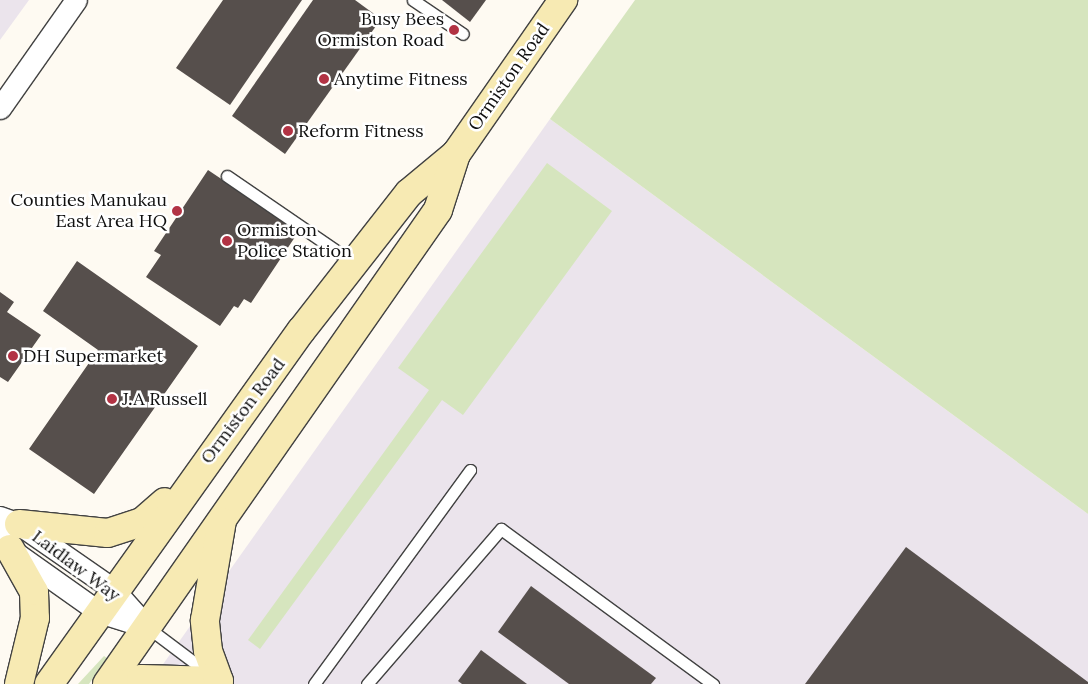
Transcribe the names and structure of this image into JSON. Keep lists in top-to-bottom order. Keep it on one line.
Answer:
{"streets":{"main road":["Ormiston Road"],"street":["Laidlaw Way"]},"crossings":[["Ormiston Road","Laidlaw Way"]],"places":["Busy Bees Ormiston Road","Anytime Fitness","Reform Fitness","Counties Manukau East Area HQ","Ormiston Police Station","DH Supermarket","J.A Russell"]}
